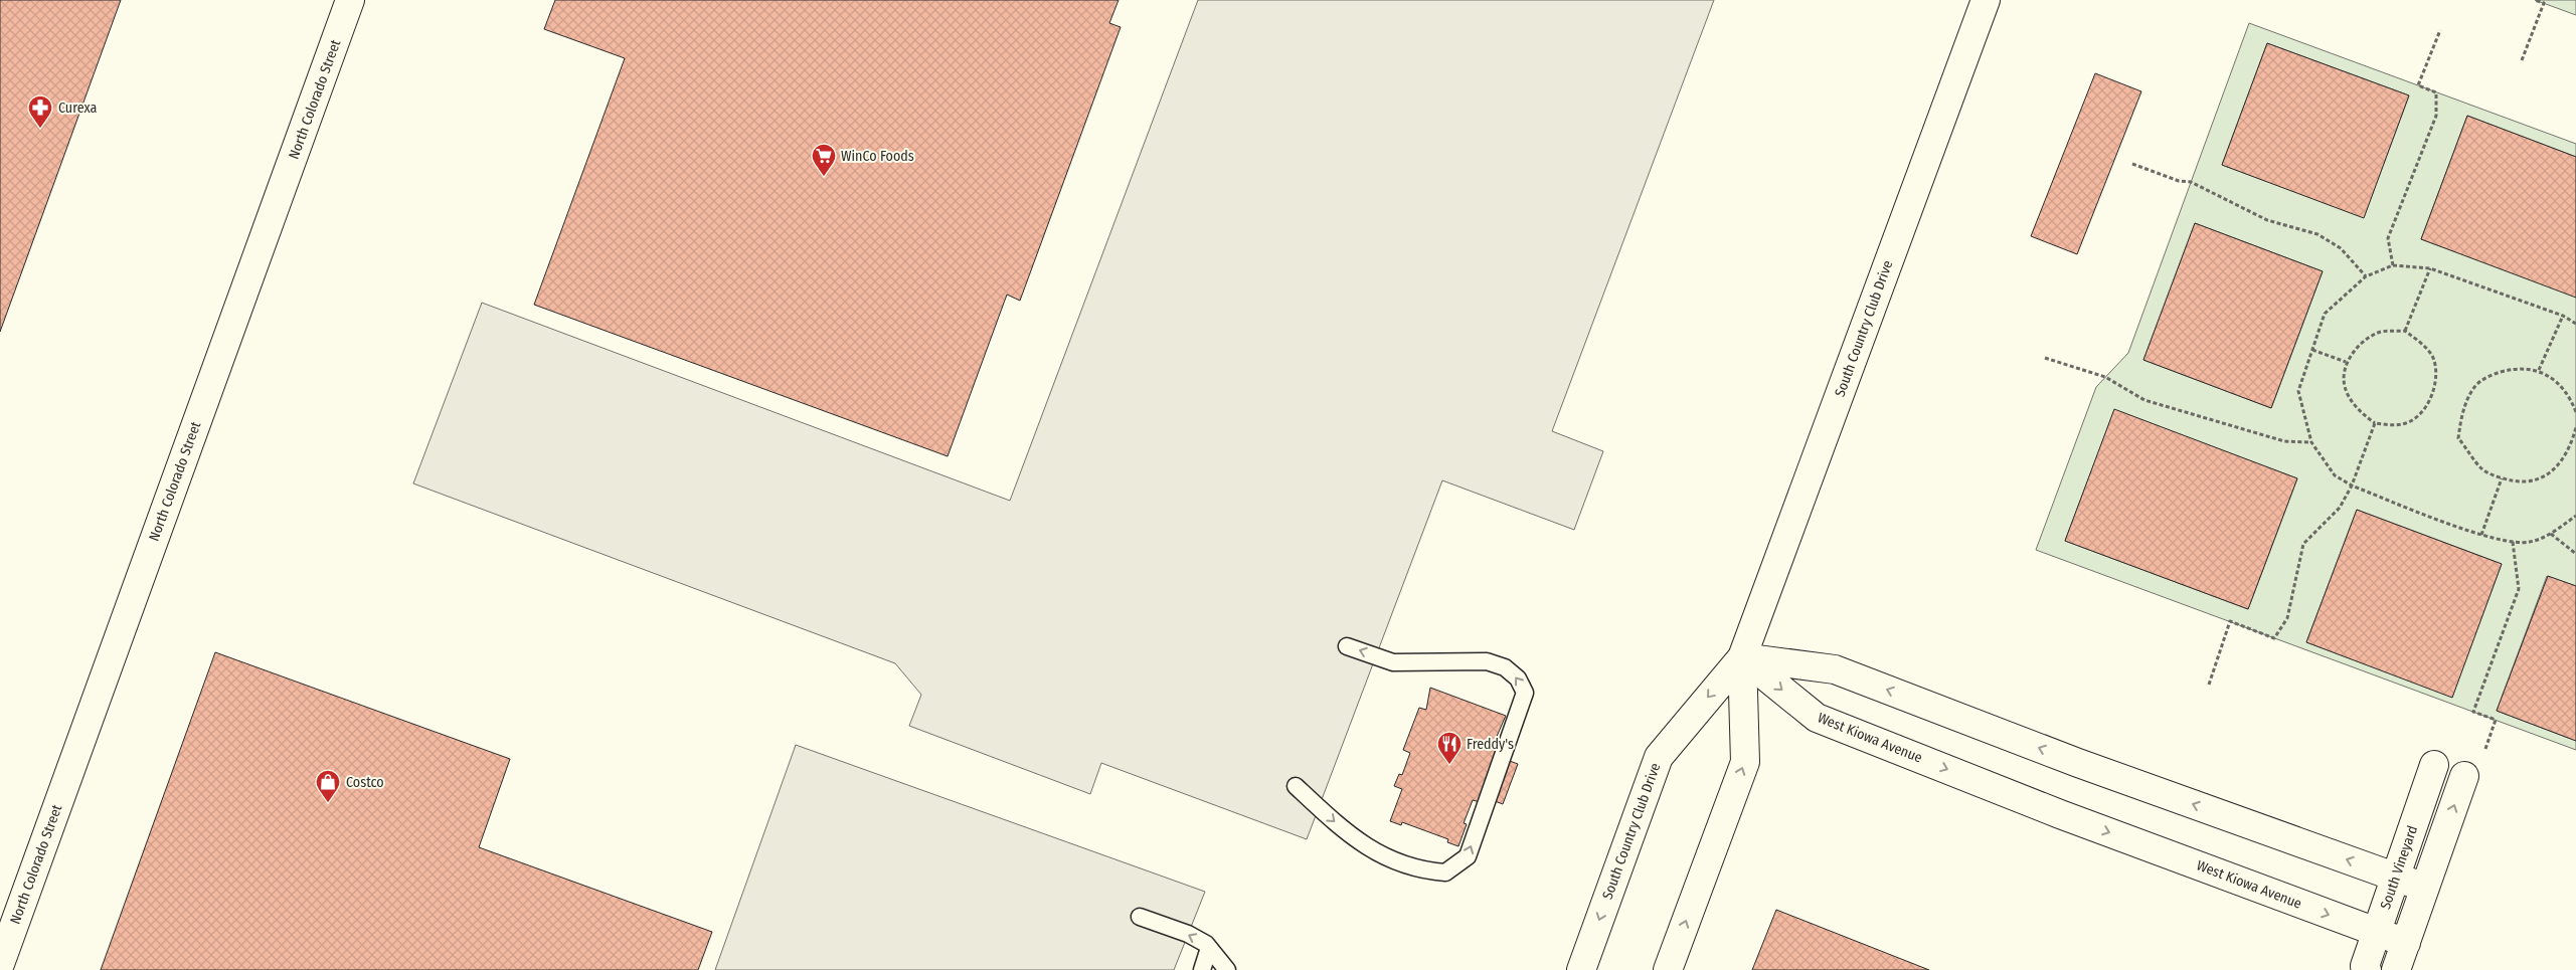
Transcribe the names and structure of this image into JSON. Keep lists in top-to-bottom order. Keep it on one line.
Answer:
{"streets":{"street":["North Colorado Street","South Country Club Drive","West Kiowa Avenue","South Vineyard"]},"crossings":[["South Country Club Drive","West Kiowa Avenue"],["West Kiowa Avenue","South Vineyard"]],"places":{"pharmacy":["Curexa"],"supermarket":["WinCo Foods"],"restaurant":["Freddy's"],"shop":["Costco"]}}
